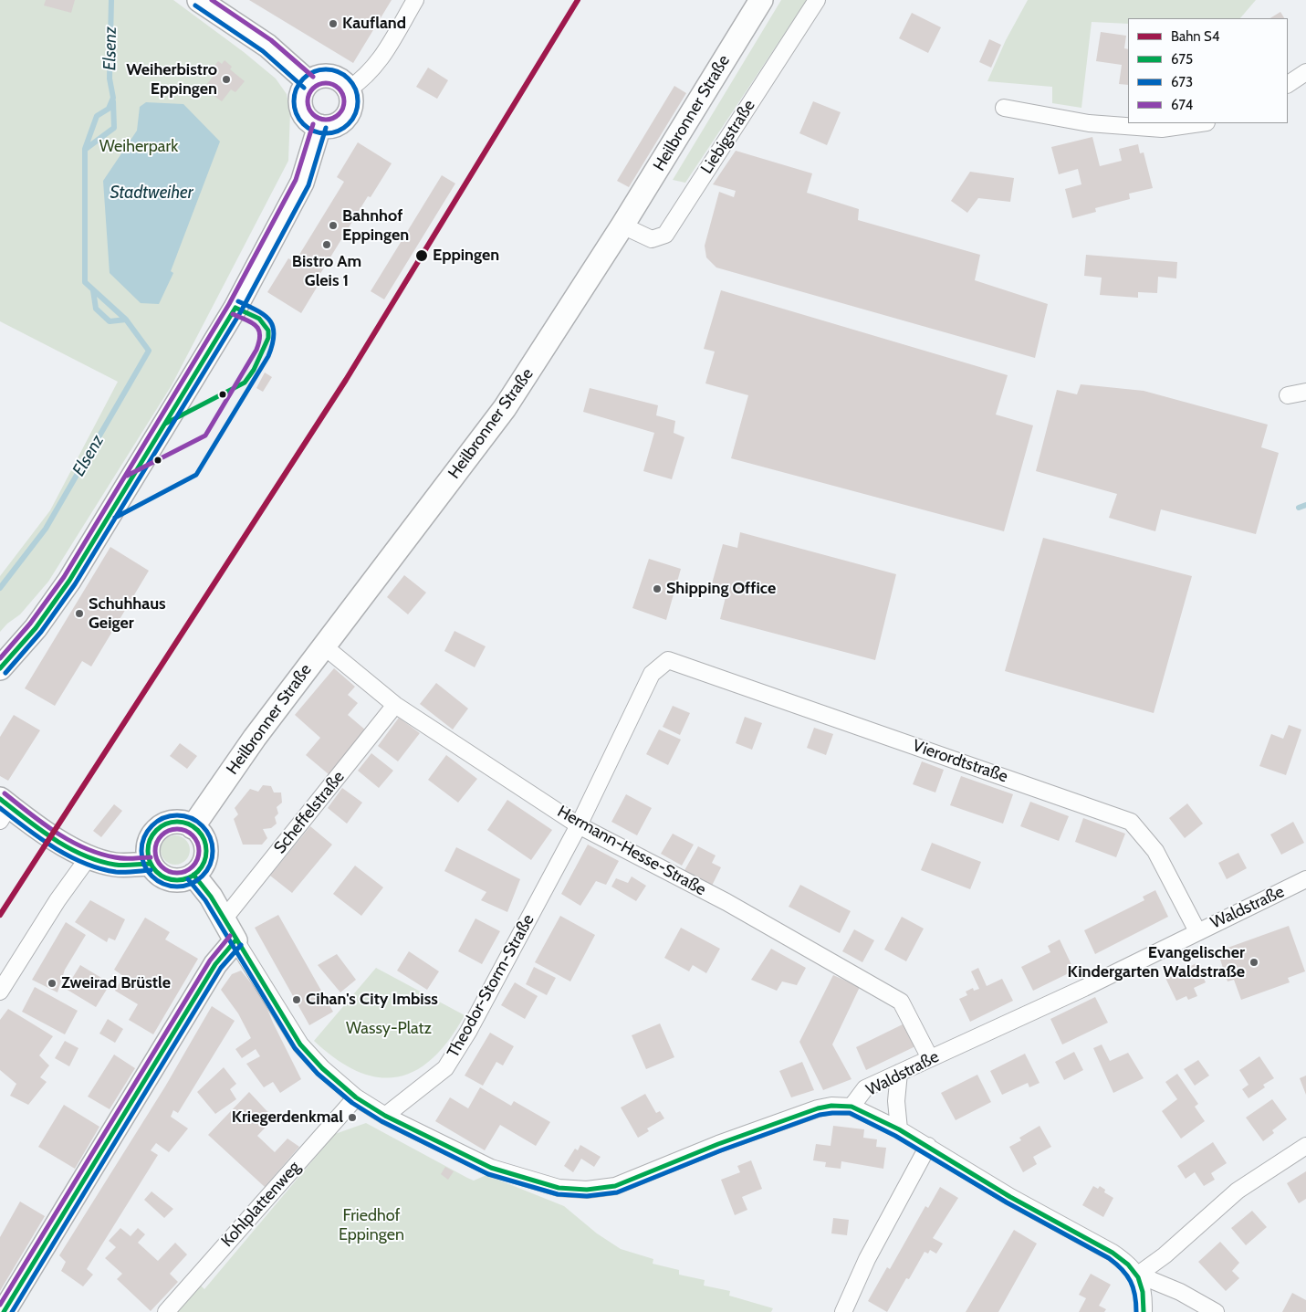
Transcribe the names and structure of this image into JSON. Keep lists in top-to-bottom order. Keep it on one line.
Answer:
{"streets":{"street":["Heilbronner Straße","Liebigstraße","Vierordtstraße","Scheffelstraße","Hermann-Hesse-Straße","Waldstraße","Theodor-Storm-Straße","Kohlplattenweg"]},"crossings":[["Heilbronner Straße","Liebigstraße"],["Heilbronner Straße","Hermann-Hesse-Straße"],["Vierordtstraße","Waldstraße"],["Vierordtstraße","Theodor-Storm-Straße"],["Scheffelstraße","Hermann-Hesse-Straße"],["Hermann-Hesse-Straße","Waldstraße"],["Hermann-Hesse-Straße","Theodor-Storm-Straße"],["Waldstraße","Theodor-Storm-Straße"]],"water":["Elsenz","Stadtweiher"],"parks":["Weiherpark","Wassy-Platz","Friedhof Eppingen"],"places":["Kaufland","Weiherbistro Eppingen","Bahnhof Eppingen","Bistro Am Gleis 1","Eppingen","Shipping Office","Schuhhaus Geiger","Evangelischer Kindergarten Waldstraße","Zweirad Brüstle","Cihan's City Imbiss","Kriegerdenkmal"],"lines":["rail line S4","transit line 674","transit line 673","transit line 675"],"legend":["Bahn S4","675","673","674"]}
